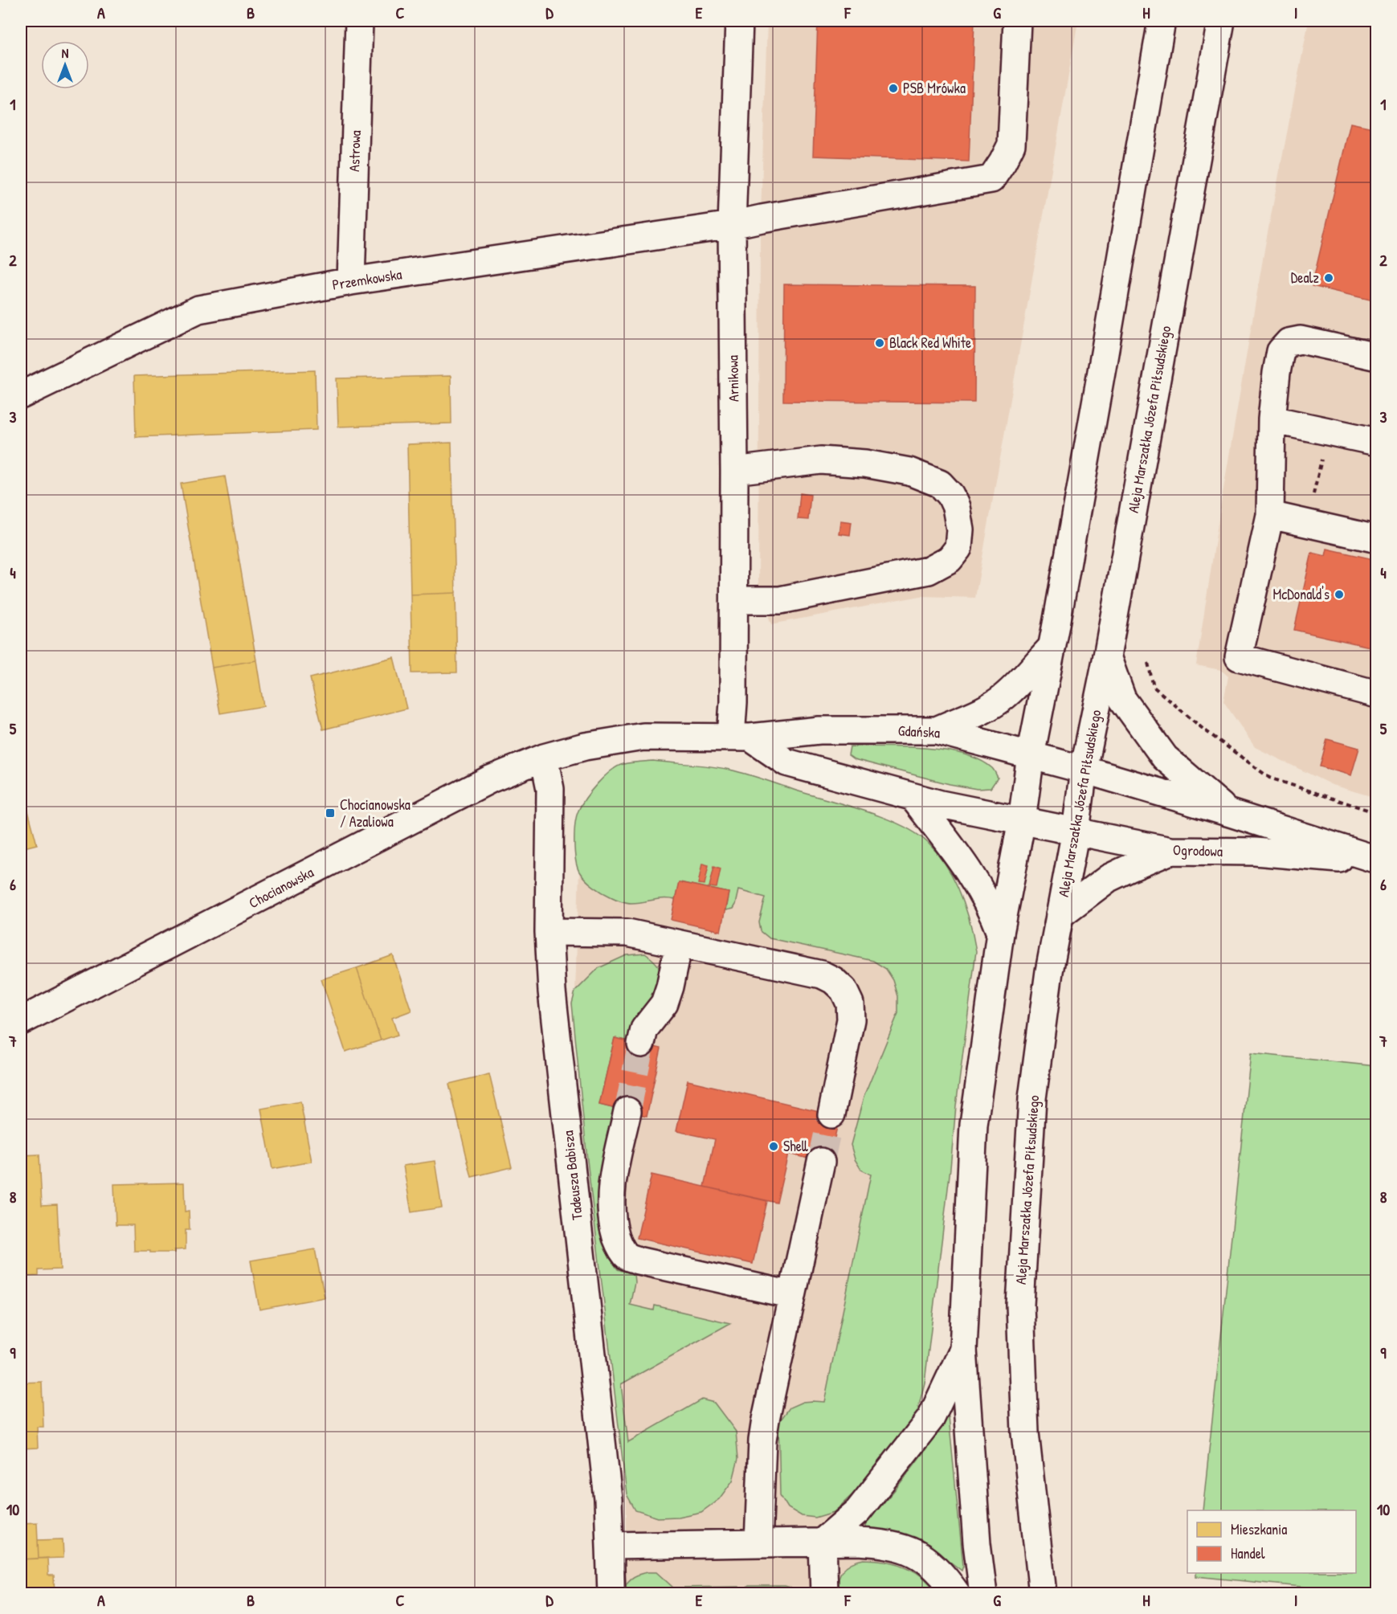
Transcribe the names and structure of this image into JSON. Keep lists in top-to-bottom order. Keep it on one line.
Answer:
{"streets":{"street":["Astrowa","Przemkowska","Arnikowa","Aleja Marszałka Józefa Piłsudskiego","Gdańska","Ogrodowa","Chocianowska","Tadeusza Babisza"]},"crossings":[["Astrowa","Przemkowska"],["Przemkowska","Arnikowa"],["Arnikowa","Gdańska"],["Aleja Marszałka Józefa Piłsudskiego","Gdańska"],["Aleja Marszałka Józefa Piłsudskiego","Ogrodowa"],["Gdańska","Ogrodowa"],["Gdańska","Chocianowska"],["Gdańska","Tadeusza Babisza"],["Chocianowska","Tadeusza Babisza"]],"places":{"other":["PSB Mrówka","Dealz","Black Red White","McDonald's","Shell"],"transit":["Chocianowska / Azaliowa"]},"legend":["Mieszkania","Handel"],"north":"top","grid":{"columns":["A","B","C","D","E","F","G","H","I"],"rows":["1","2","3","4","5","6","7","8","9","10"]}}
